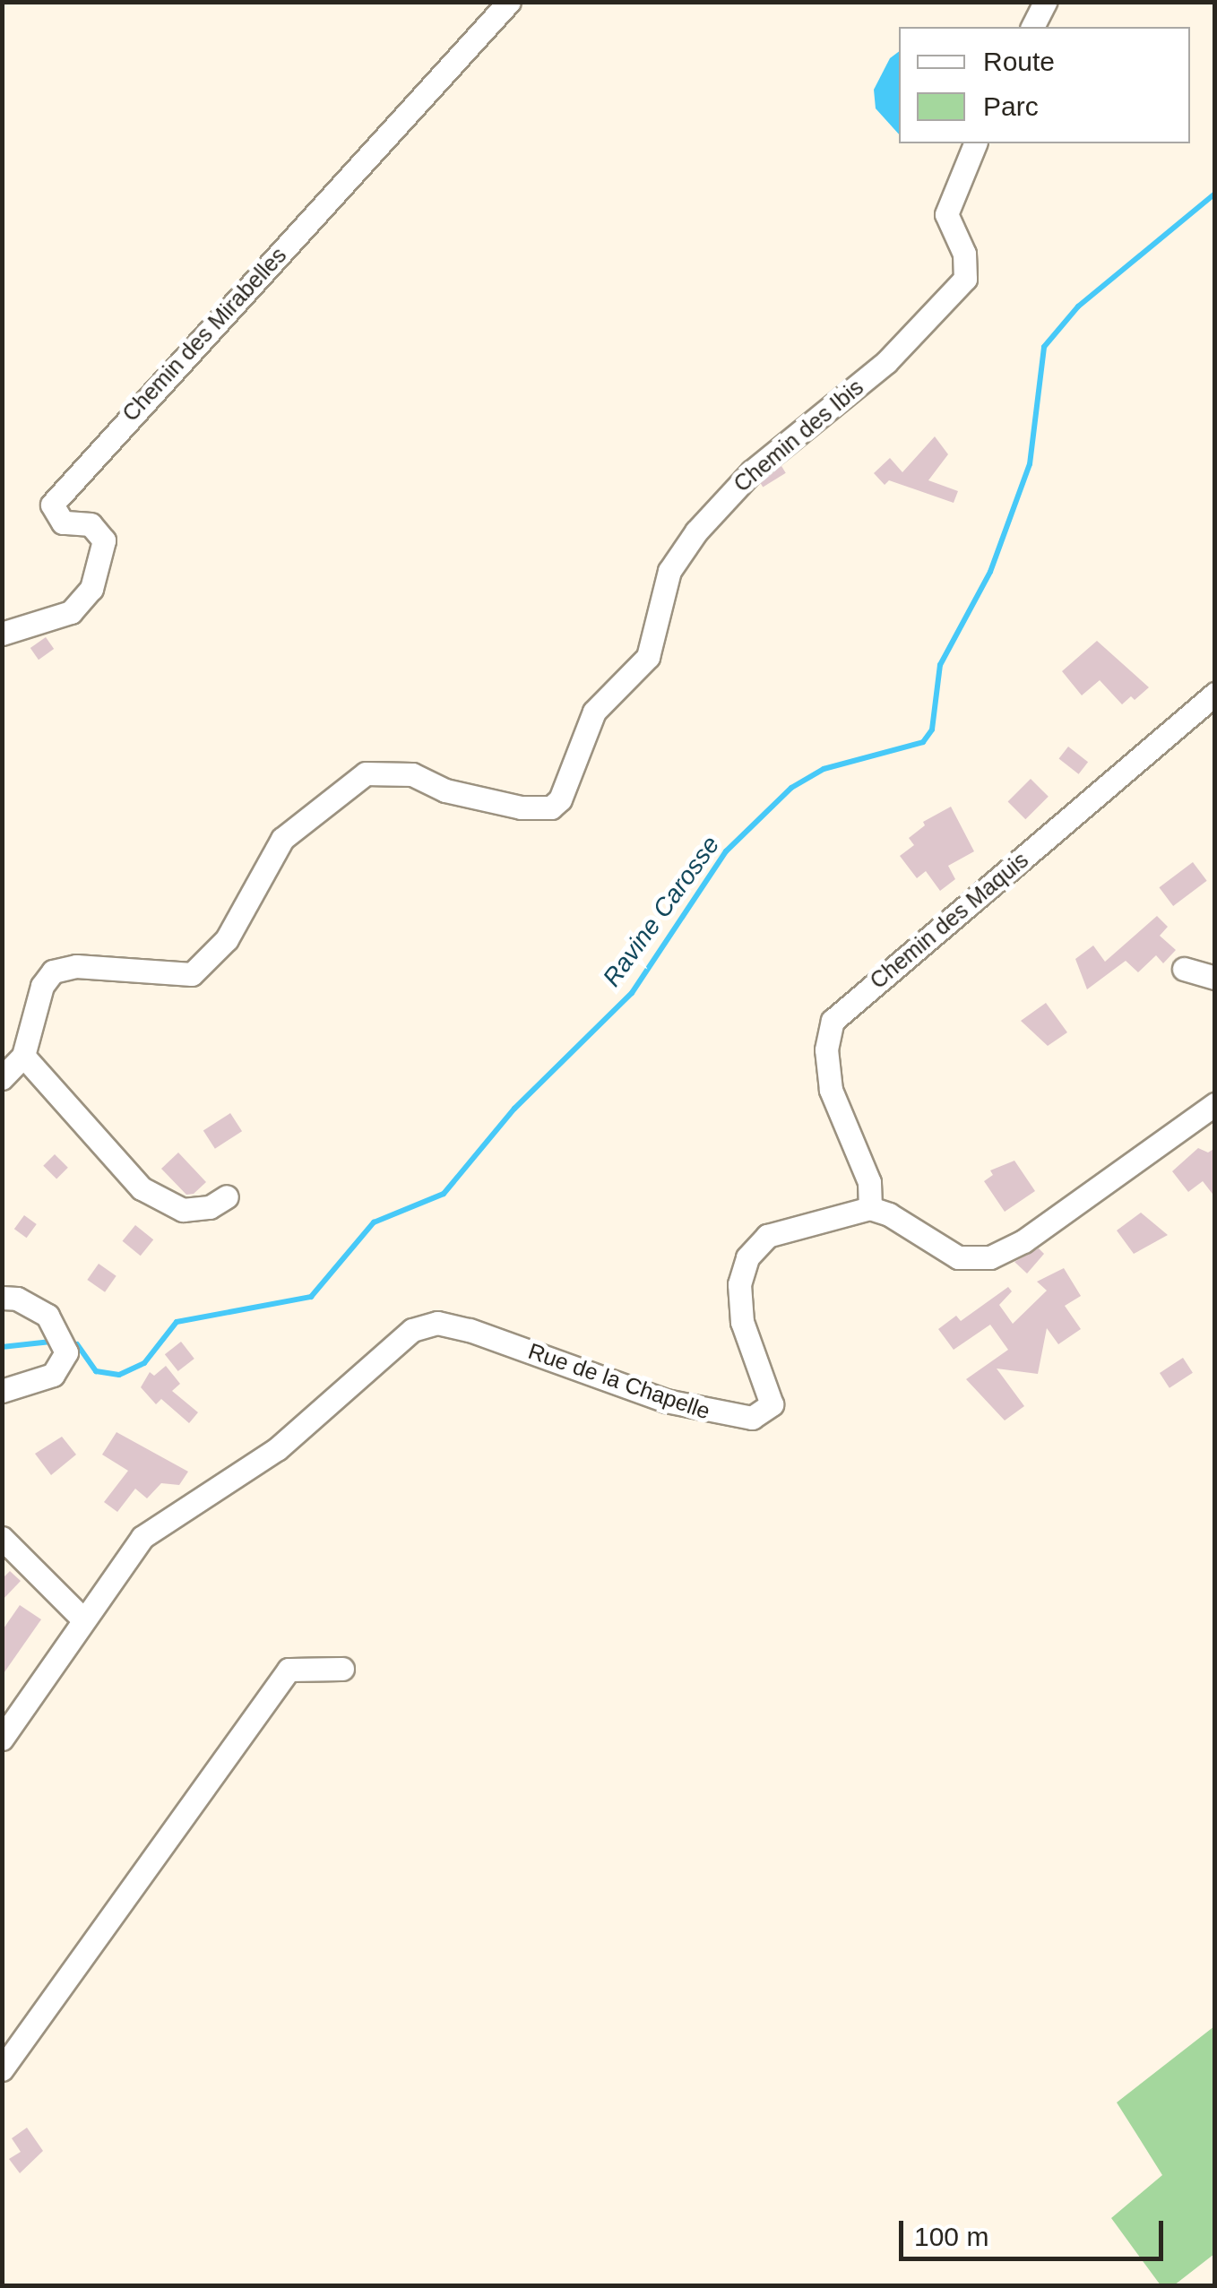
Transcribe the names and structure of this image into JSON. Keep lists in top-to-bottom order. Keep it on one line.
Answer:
{"streets":{"street":["Chemin des Mirabelles","Chemin des Ibis","Chemin des Maquis","Rue de la Chapelle"]},"crossings":[["Chemin des Maquis","Rue de la Chapelle"]],"water":["Ravine Carosse"],"legend":["Route","Parc"],"scale_bar":"100 m"}
